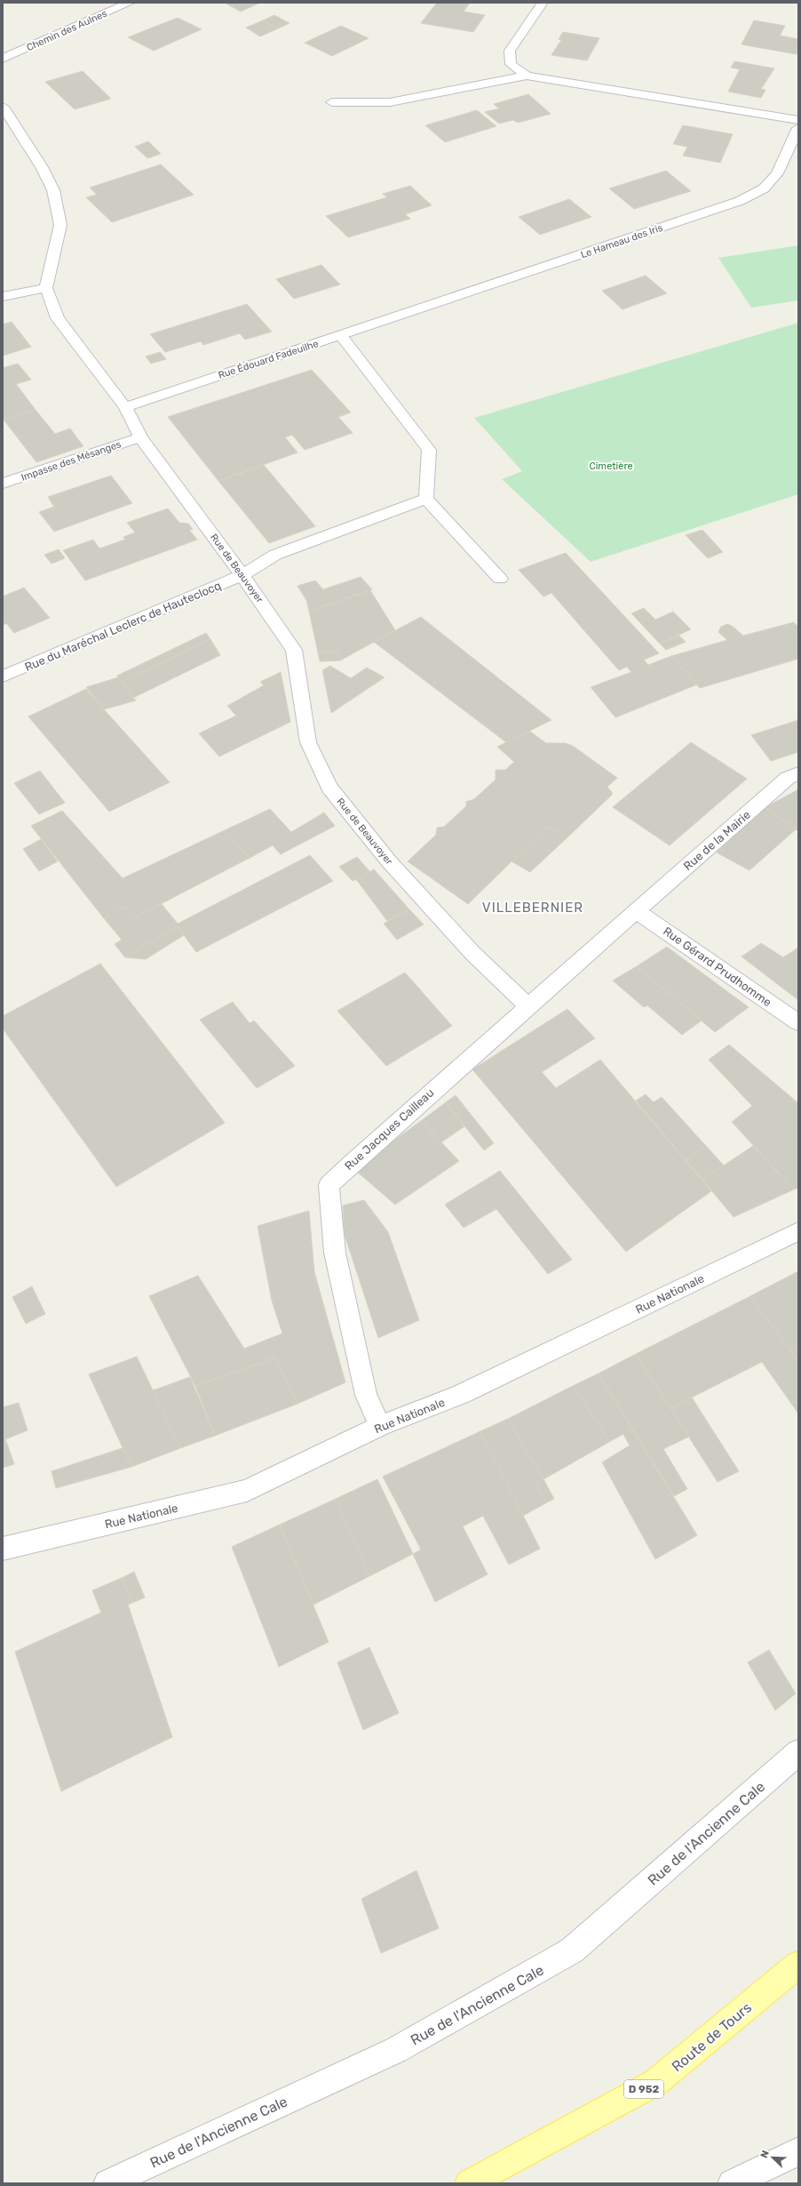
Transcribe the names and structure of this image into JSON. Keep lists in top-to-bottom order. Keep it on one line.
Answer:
{"streets":{"main road":["Route de Tours","D 952"],"street":["Chemin des Aulnes","Le Hameau des Iris","Rue Édouard Fadeuilhe","Impasse des Mésanges","Rue de Beauvoyer","Rue du Maréchal Leclerc de Hauteclocq","Rue de la Mairie","Rue Gérard Prudhomme","Rue Jacques Cailleau","Rue Nationale","Rue de l'Ancienne Cale"]},"crossings":[["Le Hameau des Iris","Rue Édouard Fadeuilhe"],["Rue Édouard Fadeuilhe","Rue de Beauvoyer"],["Impasse des Mésanges","Rue de Beauvoyer"],["Rue de Beauvoyer","Rue du Maréchal Leclerc de Hauteclocq"],["Rue de Beauvoyer","Rue Jacques Cailleau"],["Rue de la Mairie","Rue Gérard Prudhomme"],["Rue de la Mairie","Rue Jacques Cailleau"],["Rue Gérard Prudhomme","Rue Jacques Cailleau"],["Rue Jacques Cailleau","Rue Nationale"]],"districts":["VILLEBERNIER"],"parks":["Cimetière"],"north":"top left"}
